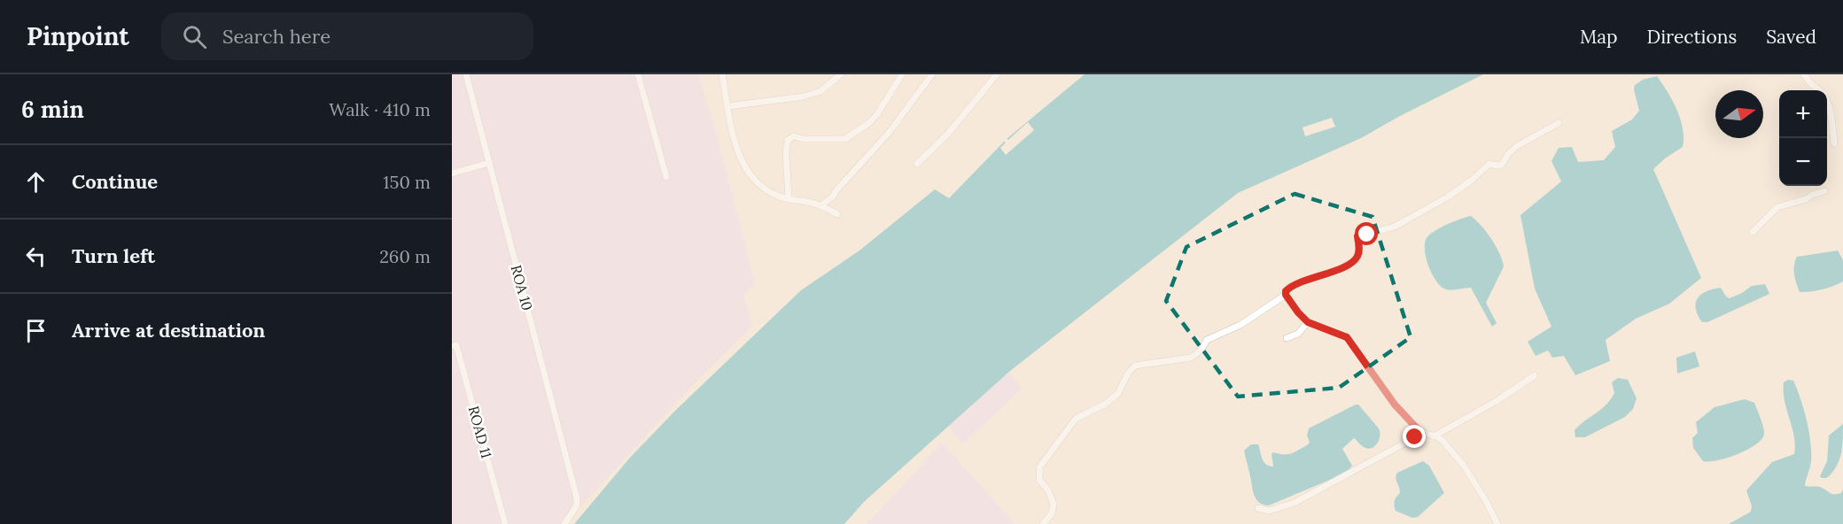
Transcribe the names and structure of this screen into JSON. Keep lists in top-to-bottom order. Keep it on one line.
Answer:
{"streets":{"street":["ROA 10","ROAD 11"]},"north":"right","page":{"header":"Pinpoint","search":"Search here","nav":["Map","Directions","Saved"],"heading":["6 min","Walk · 410 m"],"map_buttons":["+","−"],"list":[["Continue","150 m"],["Turn left","260 m"],"Arrive at destination"]}}
